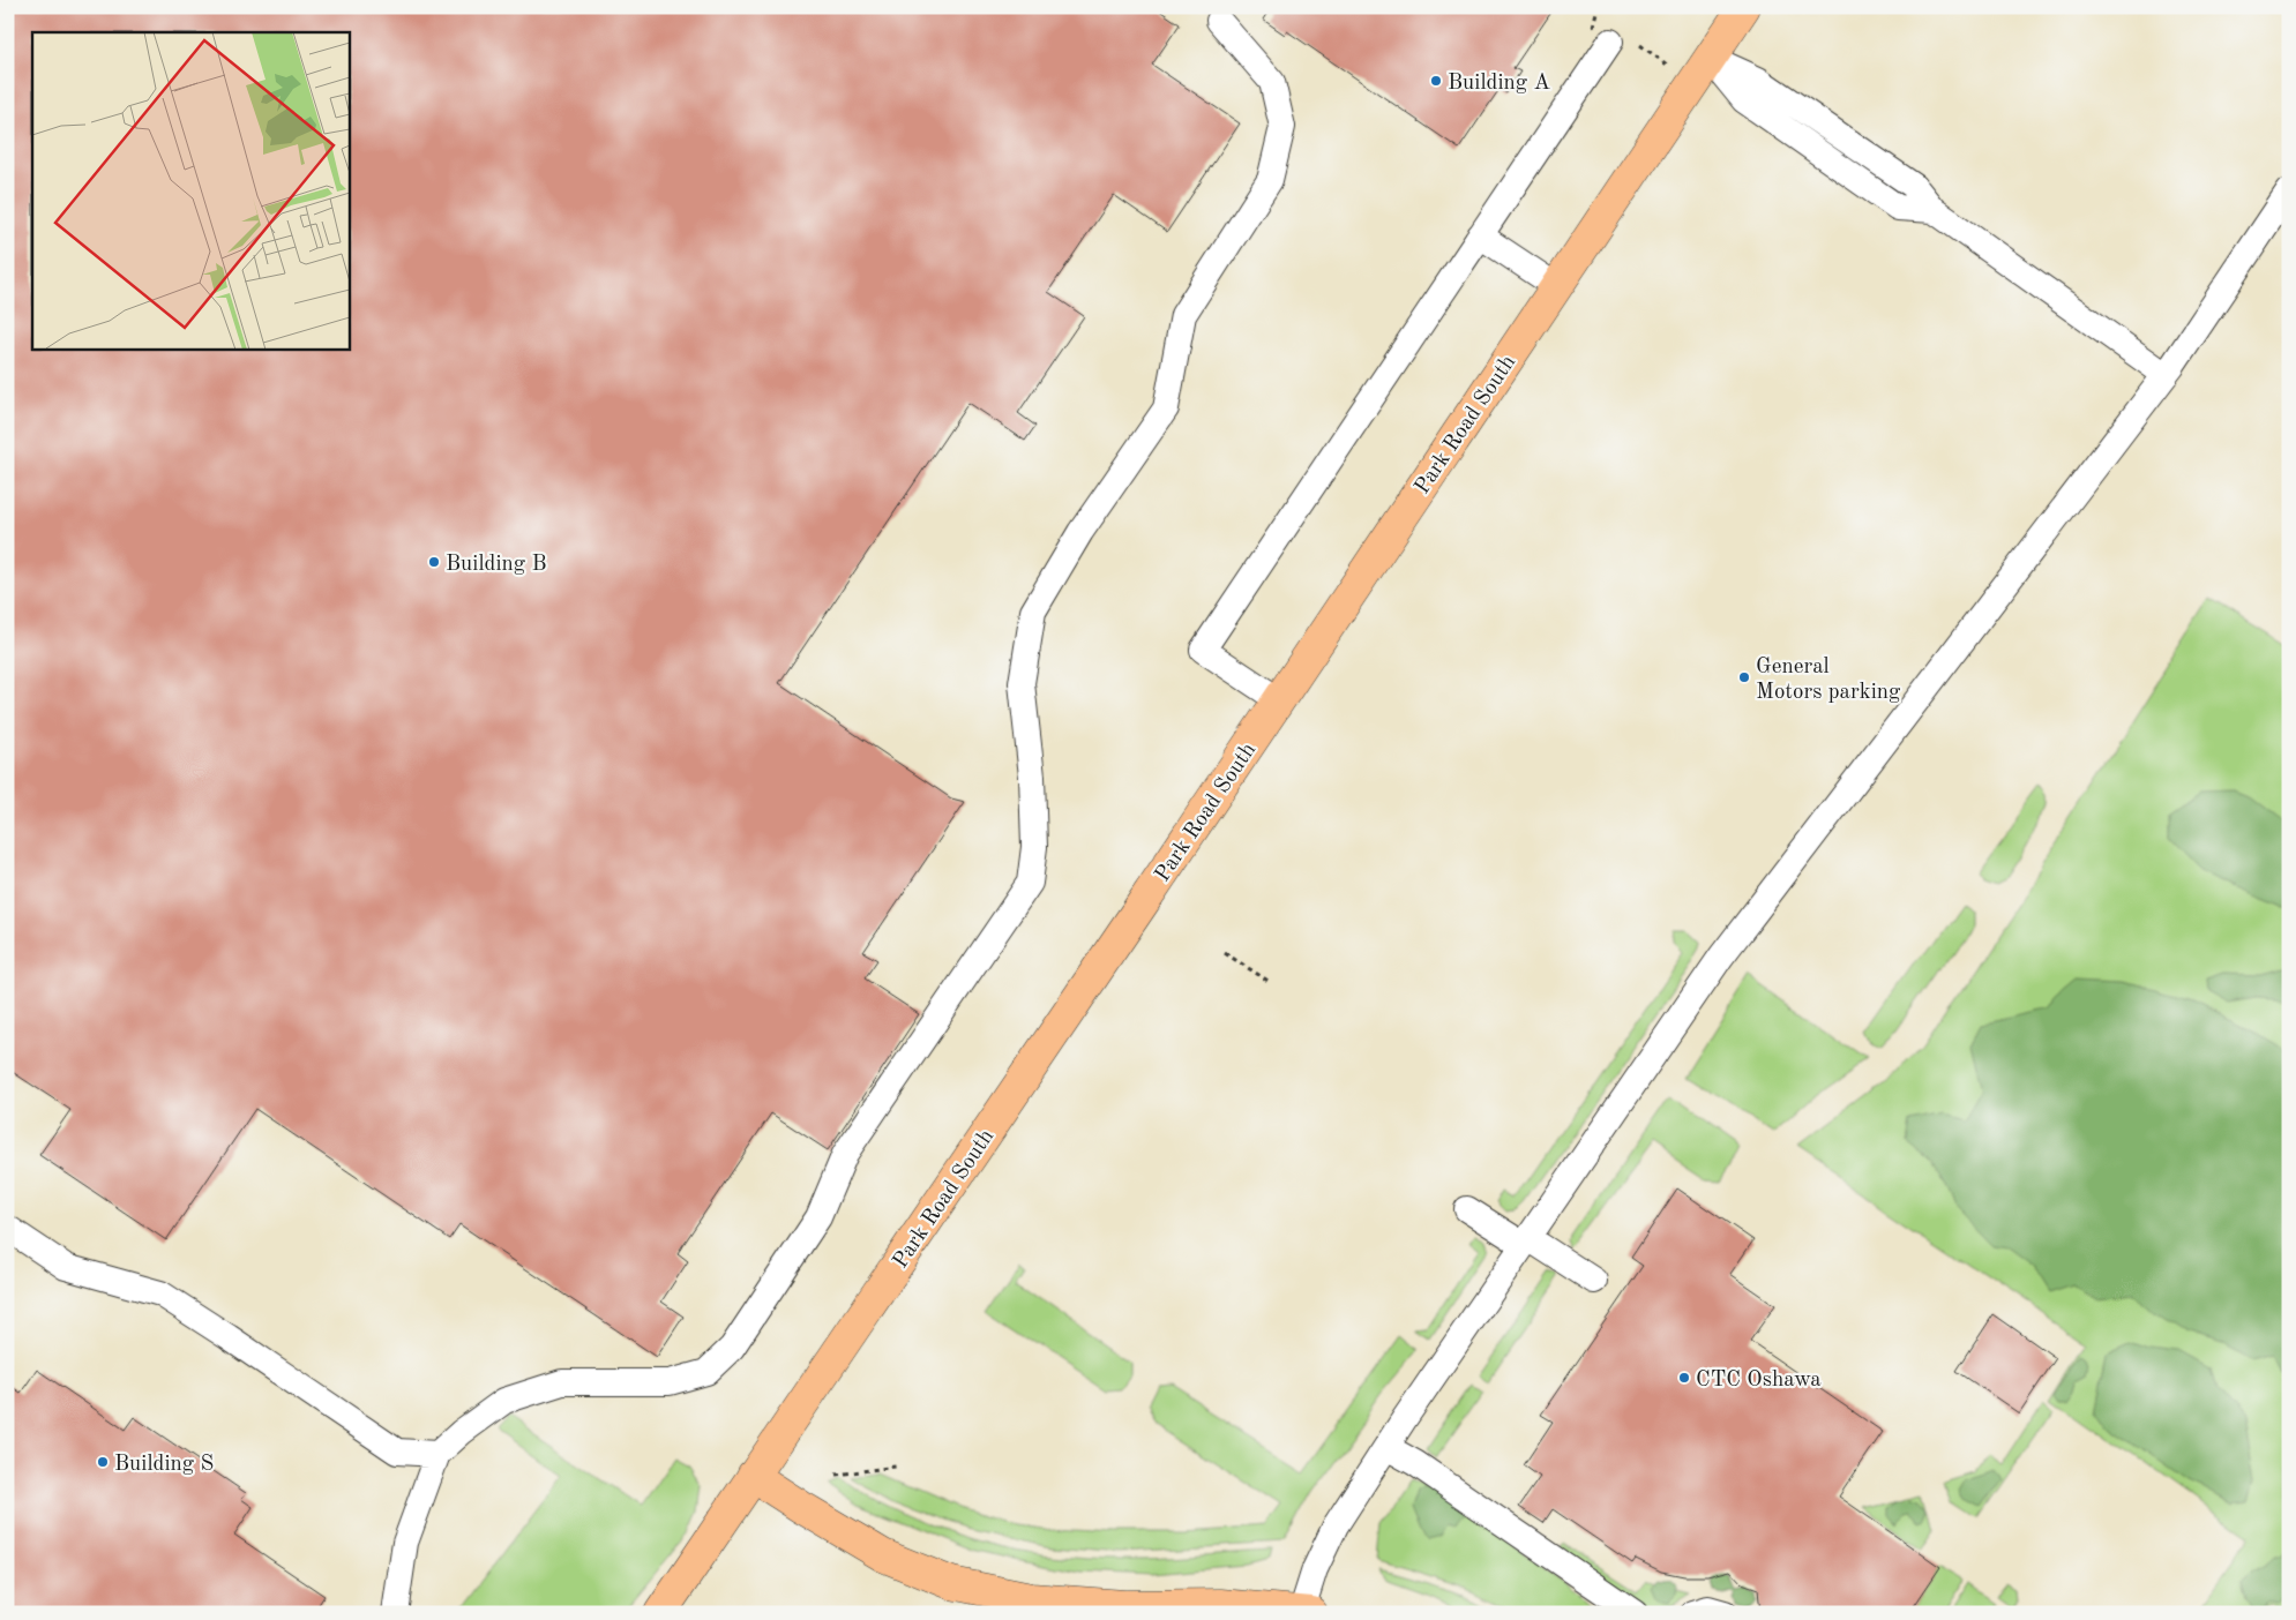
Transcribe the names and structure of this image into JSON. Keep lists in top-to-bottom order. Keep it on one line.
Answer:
{"streets":{"main road":["Park Road South"]},"places":["Building A","Building B","General Motors parking","CTC Oshawa","Building S"]}
